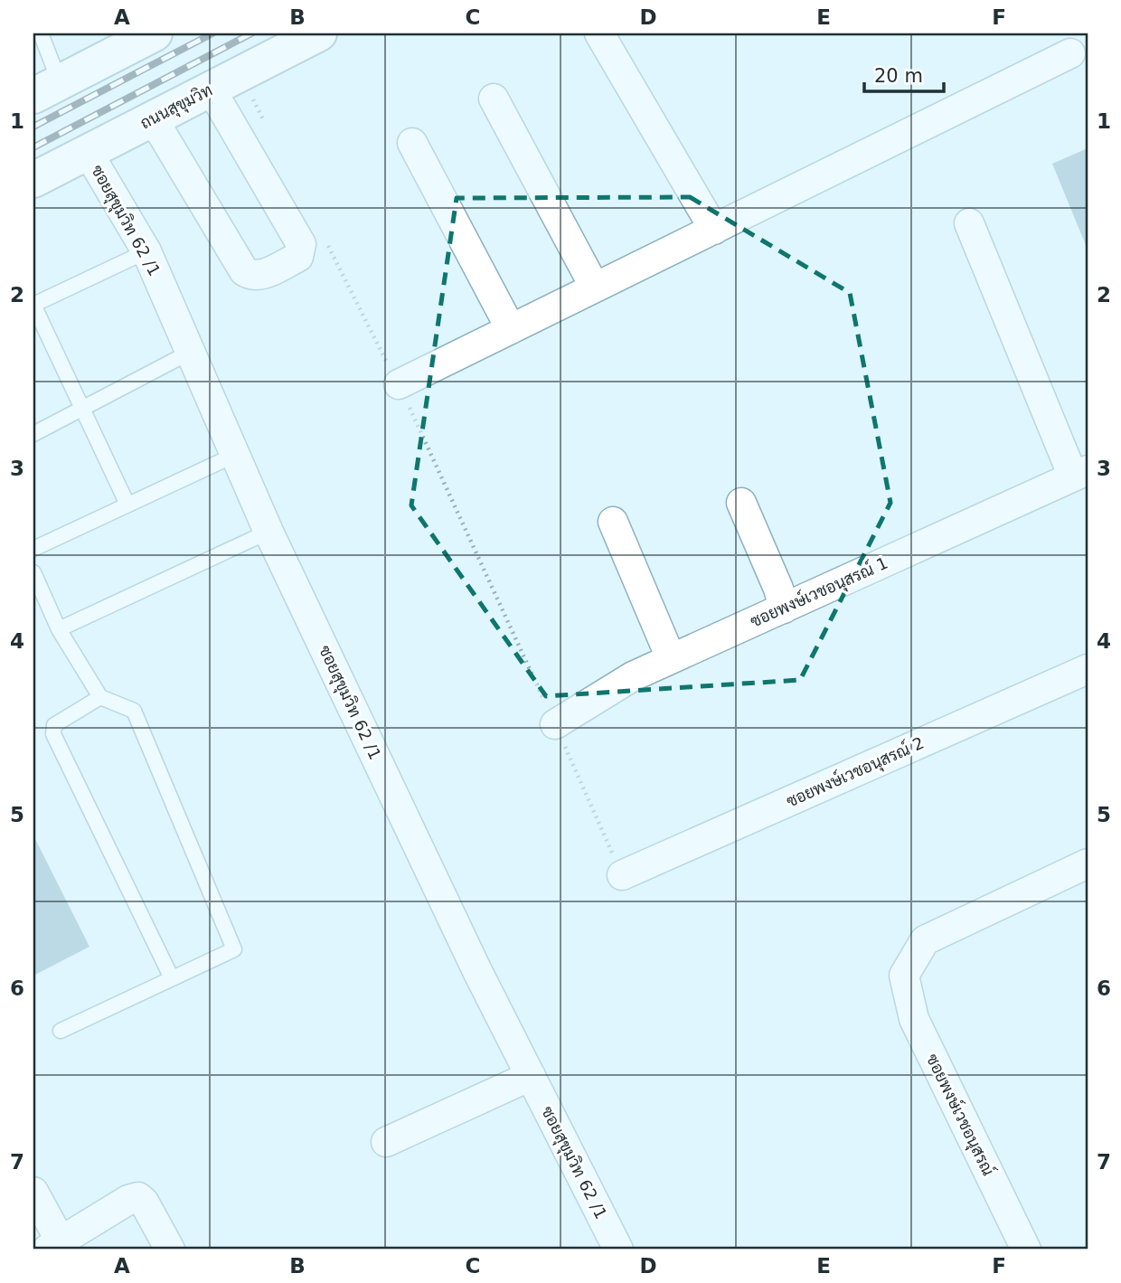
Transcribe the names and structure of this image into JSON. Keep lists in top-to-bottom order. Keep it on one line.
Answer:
{"streets":{"main road":["ถนนสุขุมวิท"],"street":["ซอยสุขุมวิท 62 /1","ซอยพงษ์เวชอนุสรณ์ 1","ซอยพงษ์เวชอนุสรณ์ 2","ซอยพงษ์เวชอนุสรณ์"]},"crossings":[["ถนนสุขุมวิท","ซอยสุขุมวิท 62 /1"]],"scale_bar":"20 m","grid":{"columns":["A","B","C","D","E","F"],"rows":["1","2","3","4","5","6","7"]}}
